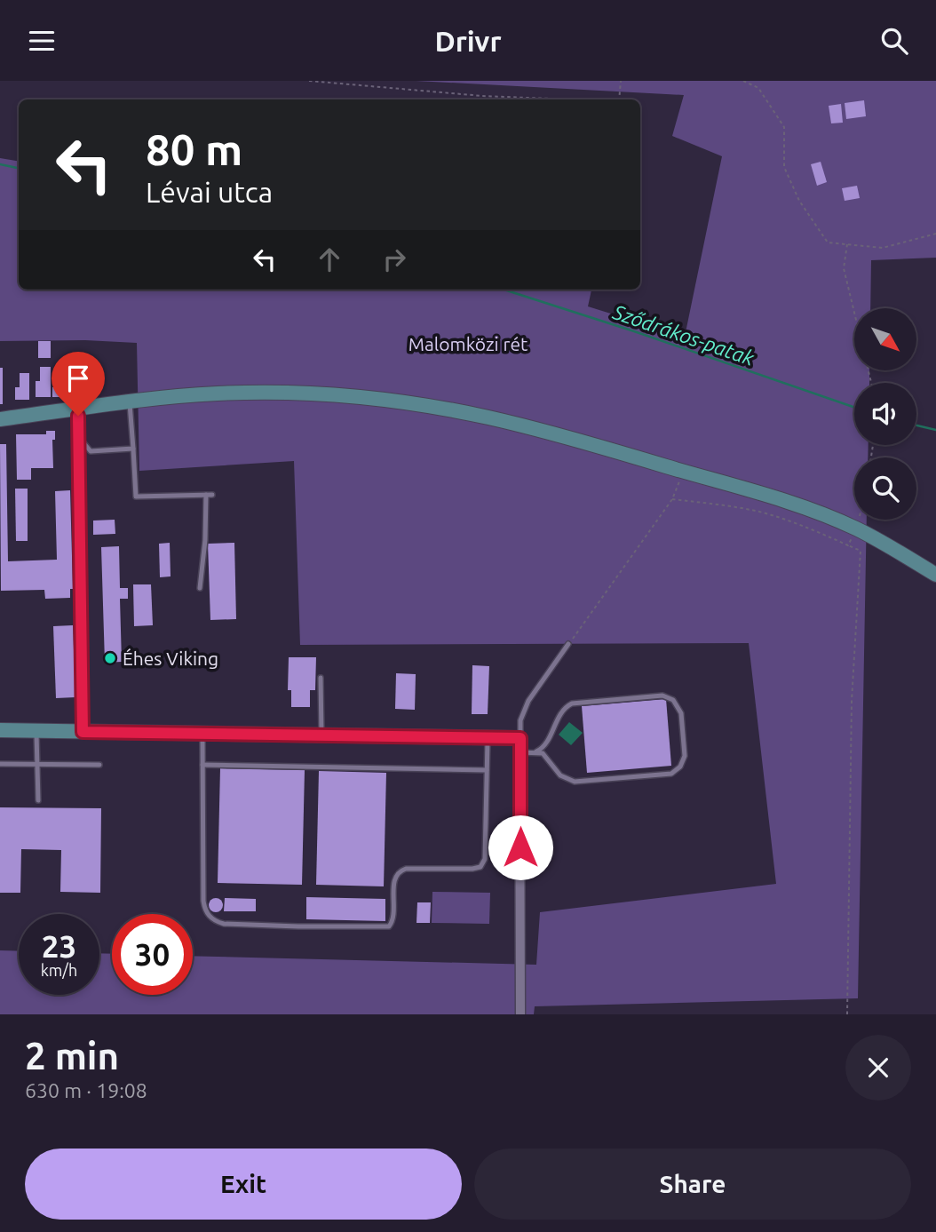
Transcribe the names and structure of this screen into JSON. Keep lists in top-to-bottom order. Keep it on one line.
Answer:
{"water":["Sződrákos-patak"],"parks":["Malomközi rét"],"places":["Éhes Viking"],"north":"bottom right","page":{"header":"Drivr","turn":["80 m","Lévai utca"],"speed":"23 km/h","limit":"30","heading":["2 min","630 m · 19:08"],"buttons":["Exit","Share"]}}
